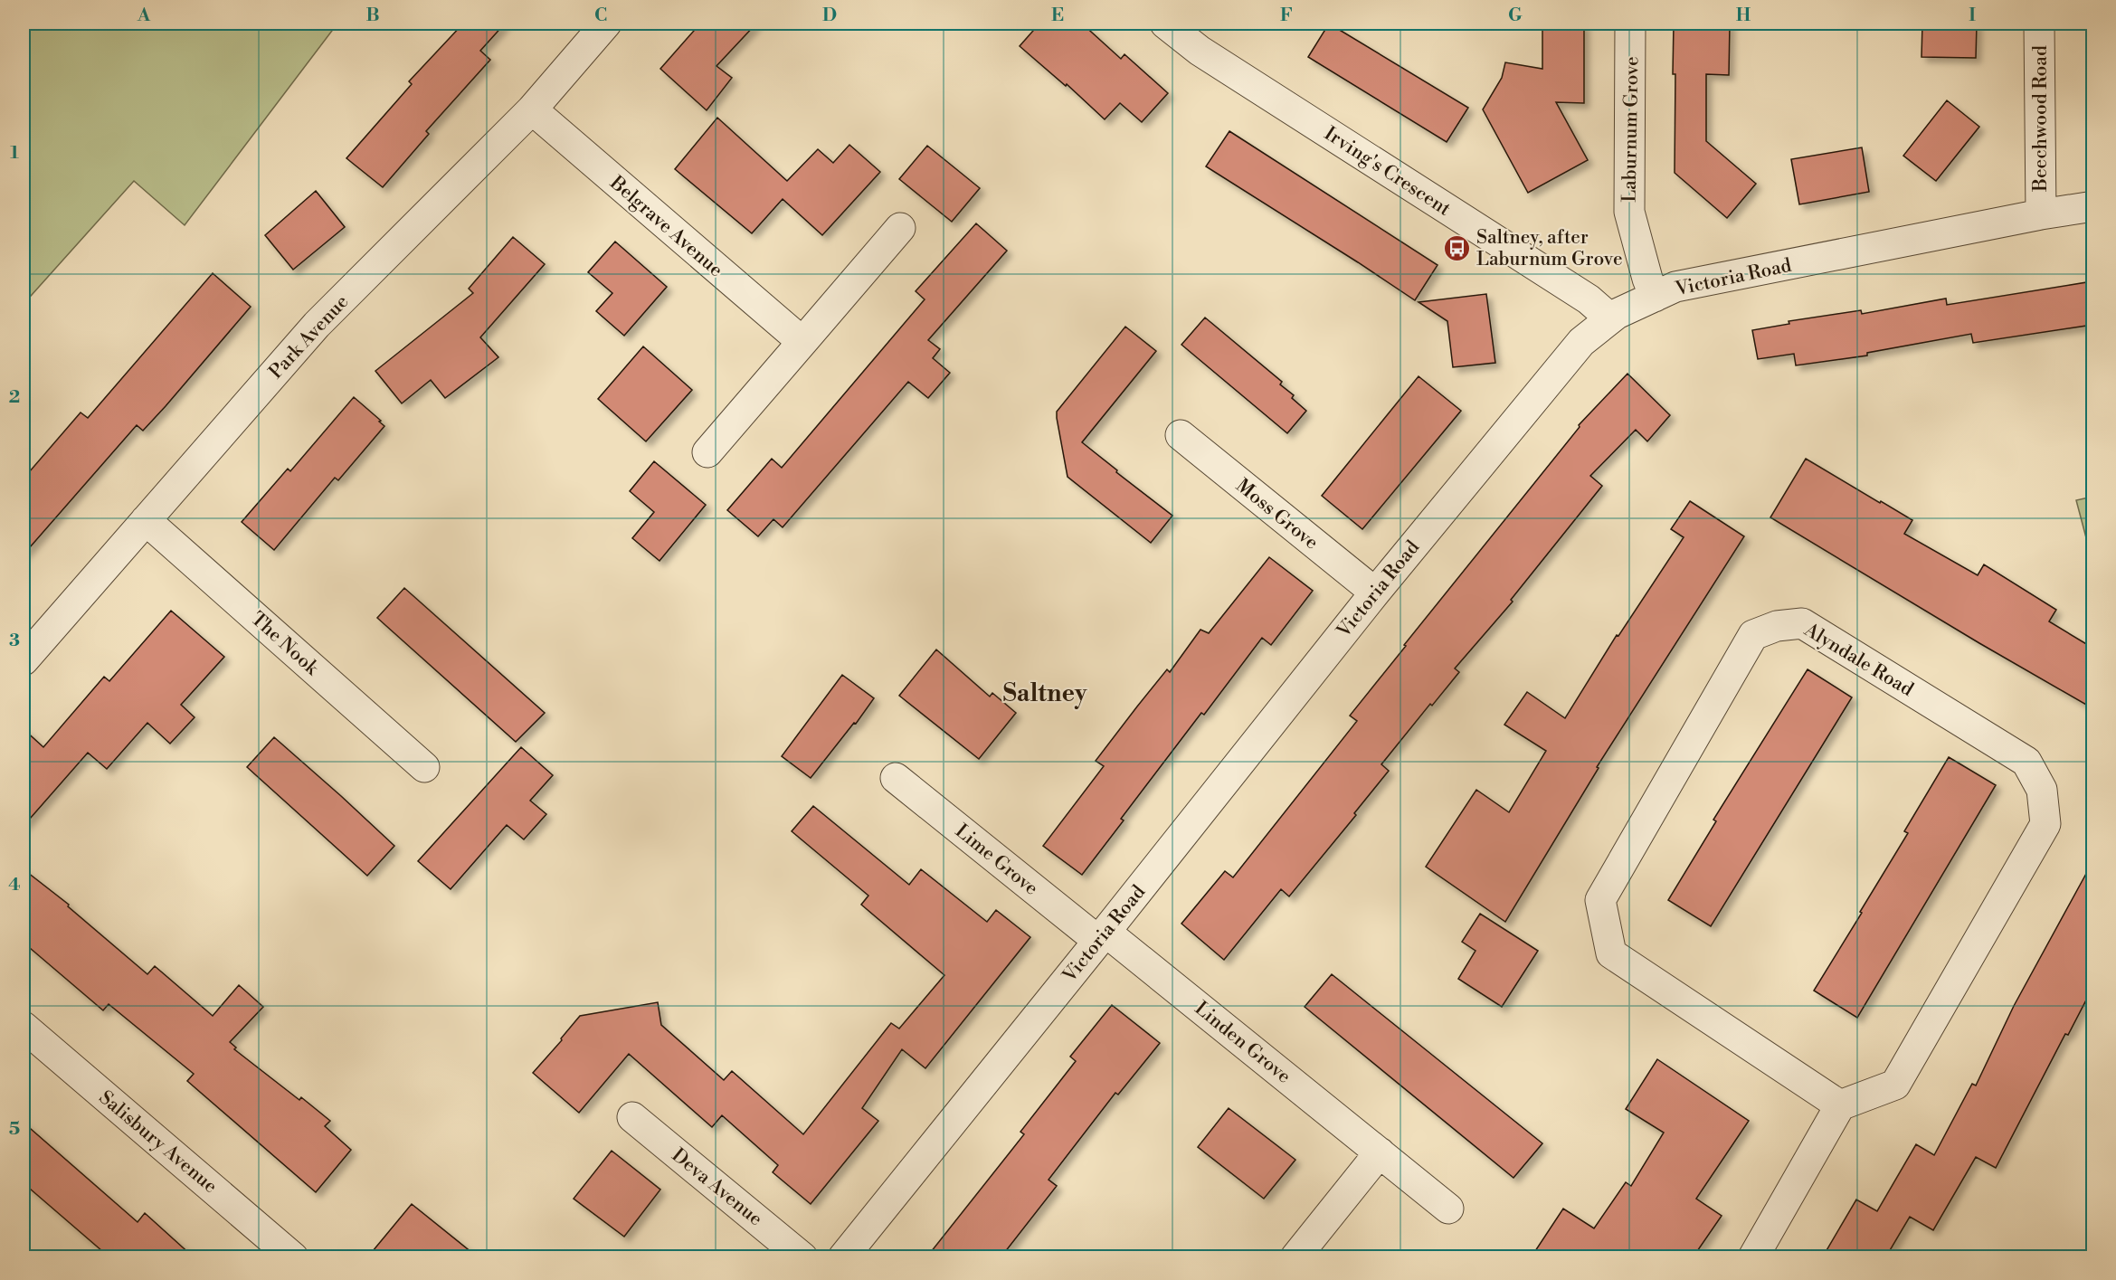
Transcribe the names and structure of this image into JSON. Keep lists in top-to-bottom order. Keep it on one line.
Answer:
{"streets":{"street":["Beechwood Road","Laburnum Grove","Irving's Crescent","Belgrave Avenue","Victoria Road","Park Avenue","Moss Grove","The Nook","Alyndale Road","Lime Grove","Linden Grove","Salisbury Avenue","Deva Avenue"]},"crossings":[["Beechwood Road","Victoria Road"],["Laburnum Grove","Victoria Road"],["Irving's Crescent","Victoria Road"],["Belgrave Avenue","Park Avenue"],["Victoria Road","Moss Grove"],["Victoria Road","Lime Grove"],["Victoria Road","Linden Grove"],["Park Avenue","The Nook"],["Lime Grove","Linden Grove"]],"districts":["Saltney"],"places":{"bus stop":["Saltney, after Laburnum Grove"]},"grid":{"columns":["A","B","C","D","E","F","G","H","I"],"rows":["1","2","3","4","5"]}}
